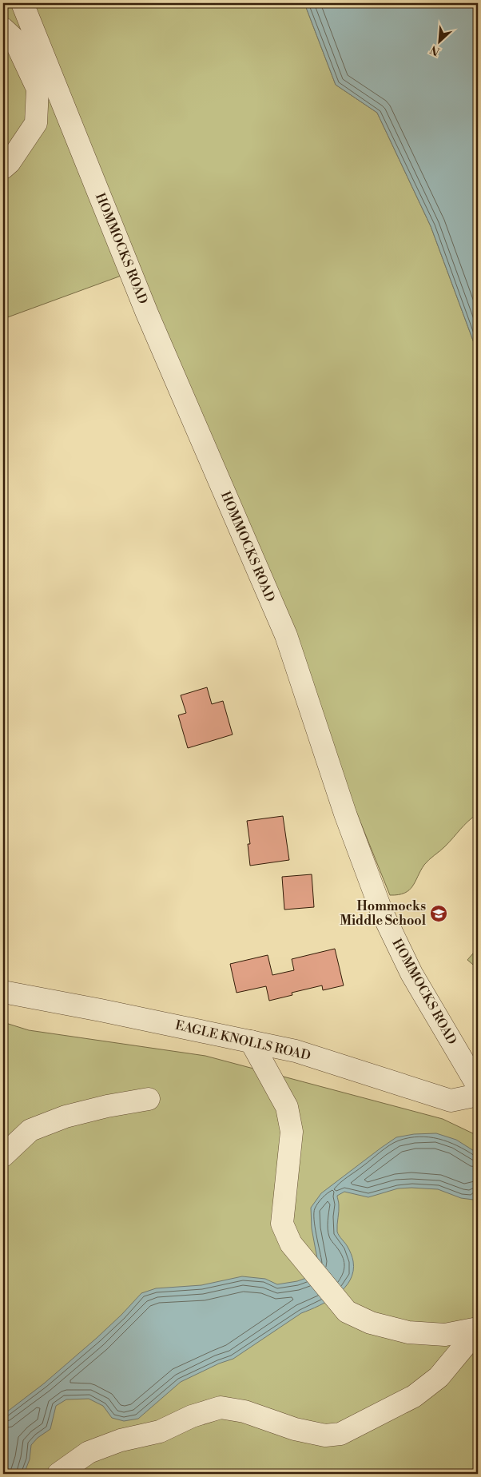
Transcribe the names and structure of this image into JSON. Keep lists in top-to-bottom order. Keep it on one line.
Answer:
{"streets":{"street":["HOMMOCKS ROAD","EAGLE KNOLLS ROAD"]},"places":{"school or university":["Hommocks Middle School"]},"north":"bottom left"}
